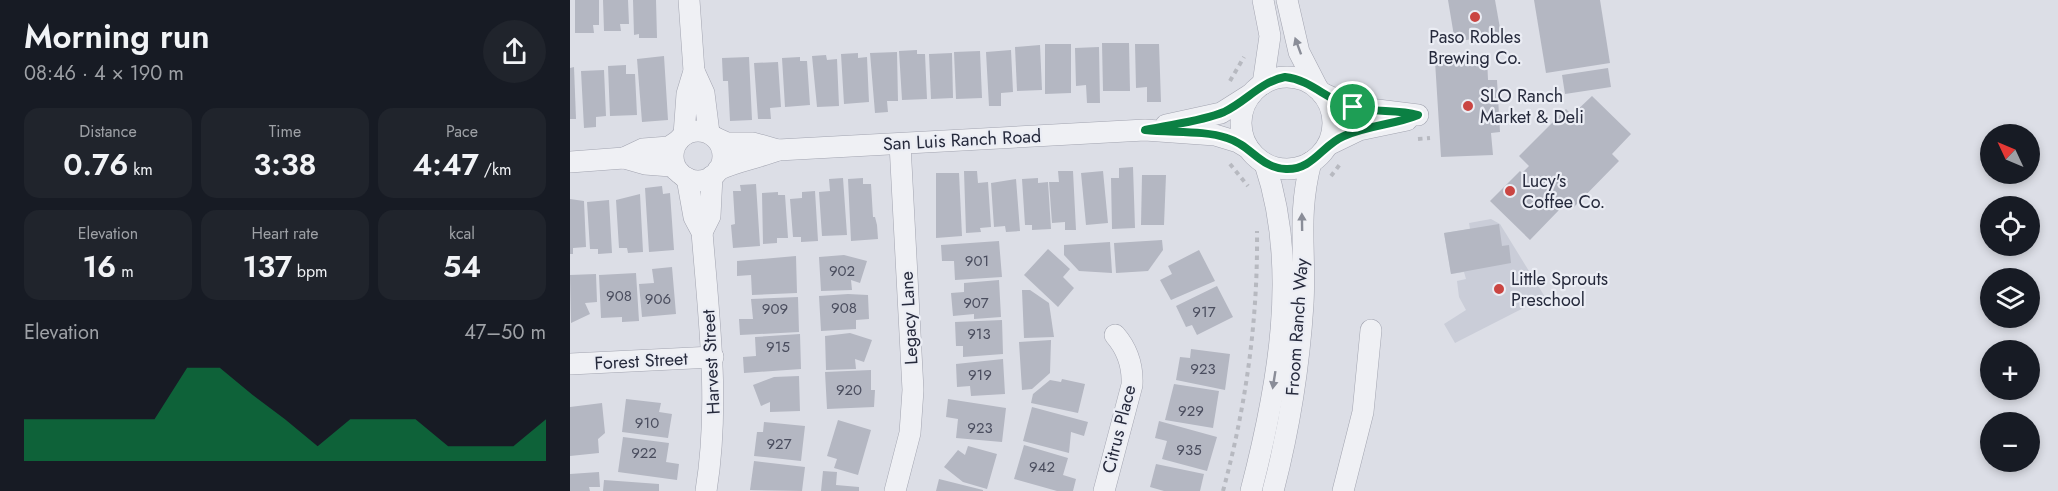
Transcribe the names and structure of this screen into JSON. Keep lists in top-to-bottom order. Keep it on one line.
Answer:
{"streets":{"street":["San Luis Ranch Road","Legacy Lane","Froom Ranch Way","Forest Street","Harvest Street","Citrus Place"]},"crossings":[["San Luis Ranch Road","Legacy Lane"],["San Luis Ranch Road","Froom Ranch Way"],["San Luis Ranch Road","Harvest Street"],["Forest Street","Harvest Street"]],"places":["Paso Robles Brewing Co.","SLO Ranch Market & Deli","Lucy's Coffee Co.","Little Sprouts Preschool"],"house_numbers":["901","902","908","906","907","908","909","917","913","915","923","919","920","929","910","923","927","935","922","942"],"north":"top left","page":{"heading":["Morning run","08:46 · 4 × 190 m"],"stats":[["Distance","0.76 km"],["Time","3:38"],["Pace","4:47 /km"],["Elevation","16 m"],["Heart rate","137 bpm"],["kcal","54"]],"map_buttons":["+","−"],"chart":["Elevation","47–50 m"]}}
